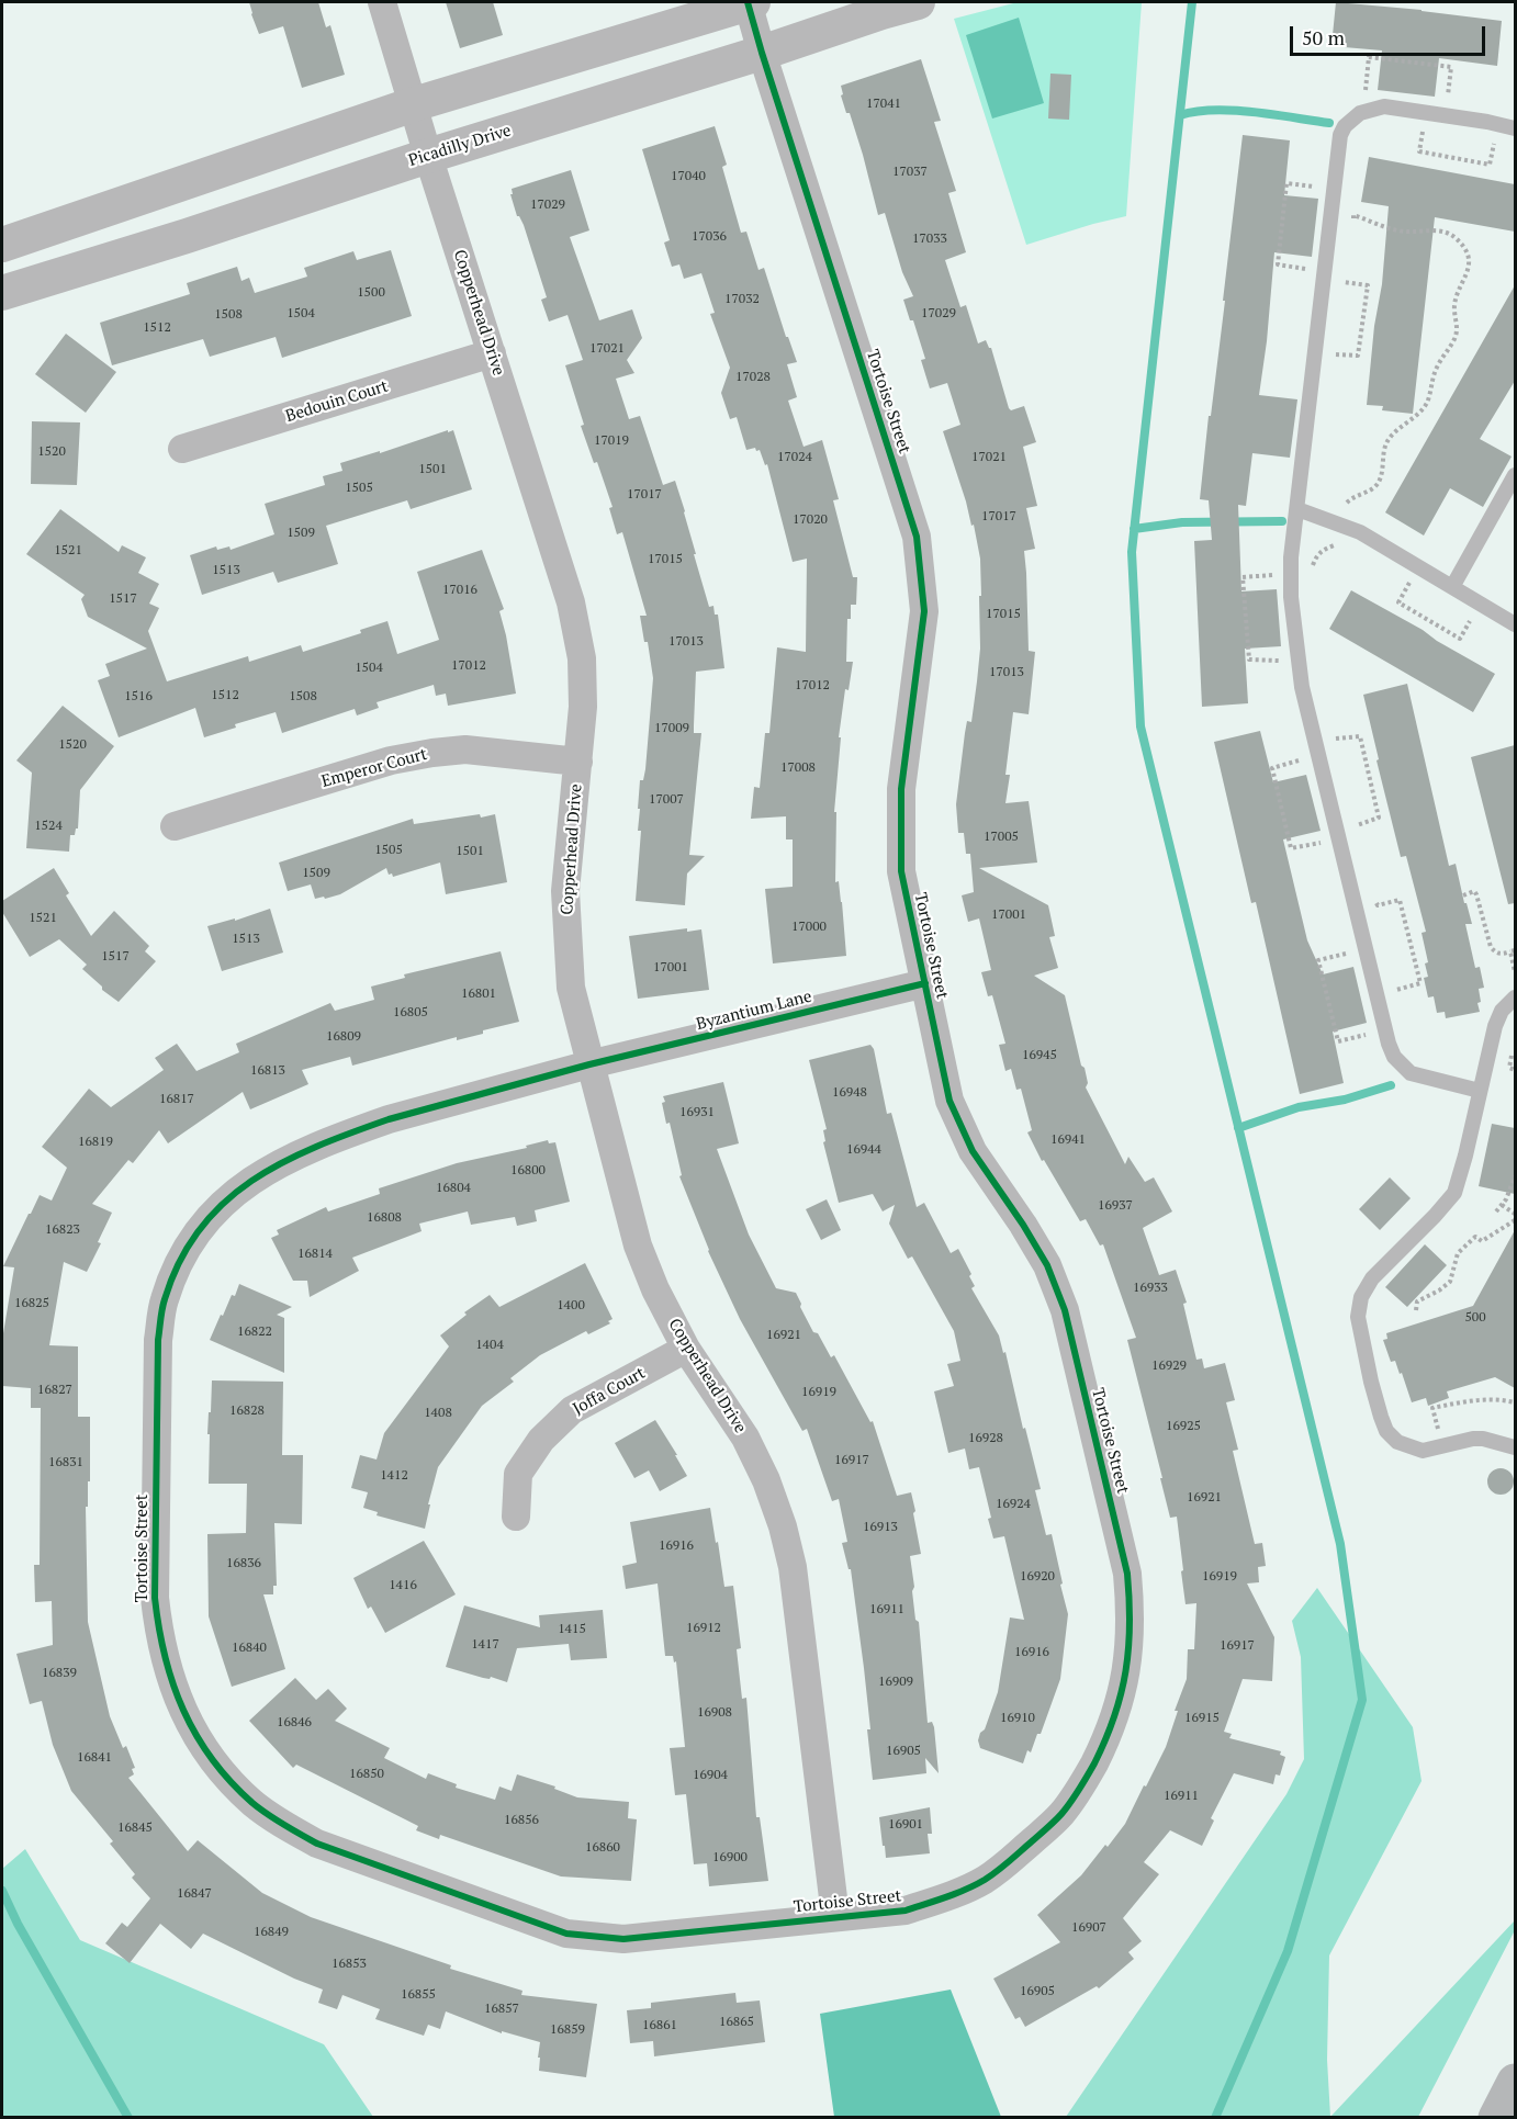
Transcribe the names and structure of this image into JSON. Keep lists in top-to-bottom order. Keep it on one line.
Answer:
{"streets":{"street":["Picadilly Drive","Copperhead Drive","Bedouin Court","Tortoise Street","Emperor Court","Byzantium Lane","Joffa Court"]},"crossings":[["Picadilly Drive","Copperhead Drive"],["Picadilly Drive","Tortoise Street"],["Copperhead Drive","Bedouin Court"],["Copperhead Drive","Tortoise Street"],["Copperhead Drive","Emperor Court"],["Copperhead Drive","Byzantium Lane"],["Copperhead Drive","Joffa Court"],["Tortoise Street","Byzantium Lane"]],"house_numbers":["17041","17037","17040","17029","17036","17033","1500","17032","1504","17029","1508","1512","17021","17028","17019","1520","17024","17021","1501","1505","17017","17017","17020","1509","1521","17015","1513","17016","1517","17015","17013","17012","1504","17013","17012","1512","1516","1508","17009","1520","17008","17007","1524","17005","1505","1501","1509","17001","1521","17000","1513","1517","17001","16801","16805","16809","16945","16813","16948","16817","16931","16941","16819","16944","16800","16804","16937","16808","16823","16814","16933","16825","1400","500","16822","16921","1404","16929","16827","16919","16828","1408","16925","16928","16917","16831","1412","16921","16924","16913","16916","16836","16920","16919","1416","16911","16912","1415","1417","16917","16840","16916","16839","16909","16908","16910","16915","16846","16905","16841","16850","16904","16911","16856","16901","16845","16860","16900","16847","16907","16849","16853","16905","16855","16857","16865","16861","16859"],"scale_bar":"50 m"}
